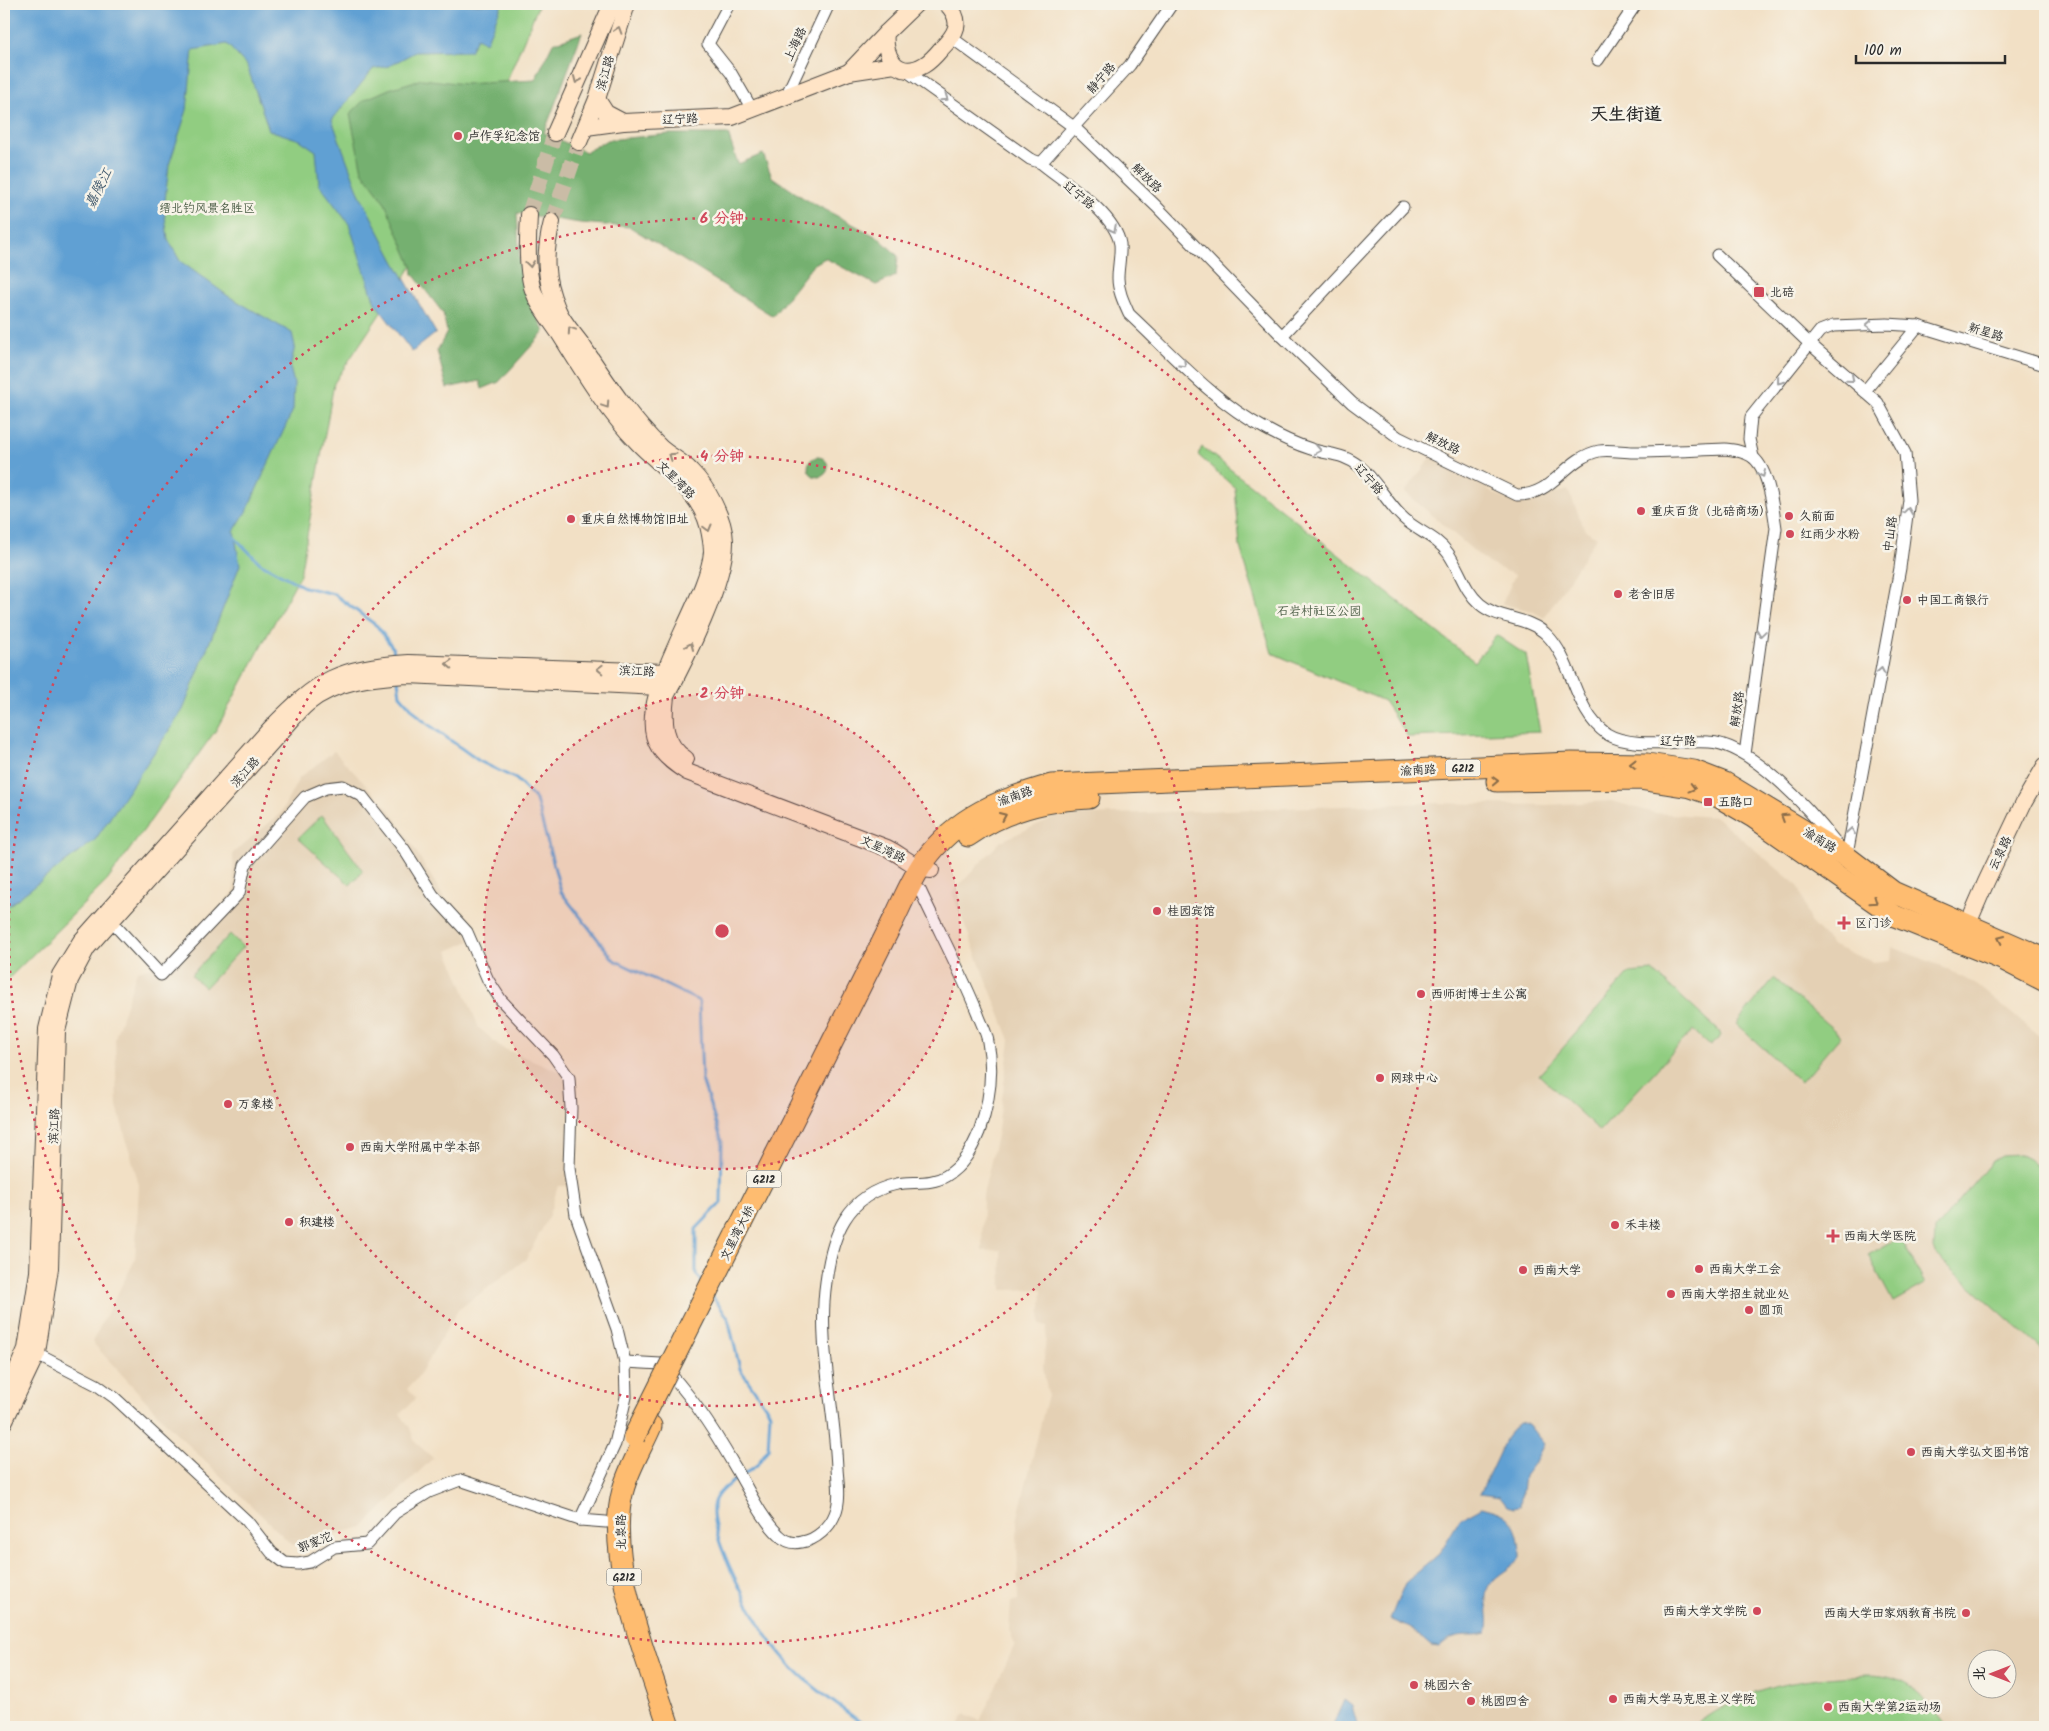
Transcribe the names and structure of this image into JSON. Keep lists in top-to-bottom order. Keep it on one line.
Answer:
{"streets":{"highway":["G212","渝南路","文星湾大桥","北泉路"],"main road":["滨江路","辽宁路","文星湾路","云泉路"],"street":["上海路","静宁路","解放路","新星路","中山路","郭家沱"]},"crossings":[["上海路","辽宁路"],["滨江路","辽宁路"],["滨江路","文星湾路"],["滨江路","郭家沱"],["静宁路","辽宁路"],["静宁路","解放路"],["辽宁路","解放路"],["辽宁路","中山路"],["辽宁路","渝南路"],["解放路","新星路"],["新星路","中山路"],["文星湾路","渝南路"],["中山路","渝南路"],["渝南路","云泉路"],["渝南路","文星湾大桥"],["文星湾大桥","北泉路"],["北泉路","郭家沱"]],"one_way":["辽宁路"],"districts":["天生街道"],"water":["嘉陵江"],"parks":["缙北钓风景名胜区","石岩村社区公园"],"places":{"other":["卢作孚纪念馆","重庆百货（北碚商场）","久前面","重庆自然博物馆旧址","红雨少水粉","老舍旧居","中国工商银行","桂园宾馆","西师街博士生公寓","网球中心","万象楼","西南大学附属中学本部","积建楼","禾丰楼","西南大学工会","西南大学","西南大学招生就业处","圆顶","西南大学弘文图书馆","西南大学文学院","西南大学田家炳教育书院","桃园六舍","西南大学马克思主义学院","桃园四舍","西南大学第2运动场"],"transit":["北碚","五路口"],"health":["区门诊","西南大学医院"]},"scale_bar":"100 m","north":"left","rings":["6 分钟","4 分钟","2 分钟"]}
